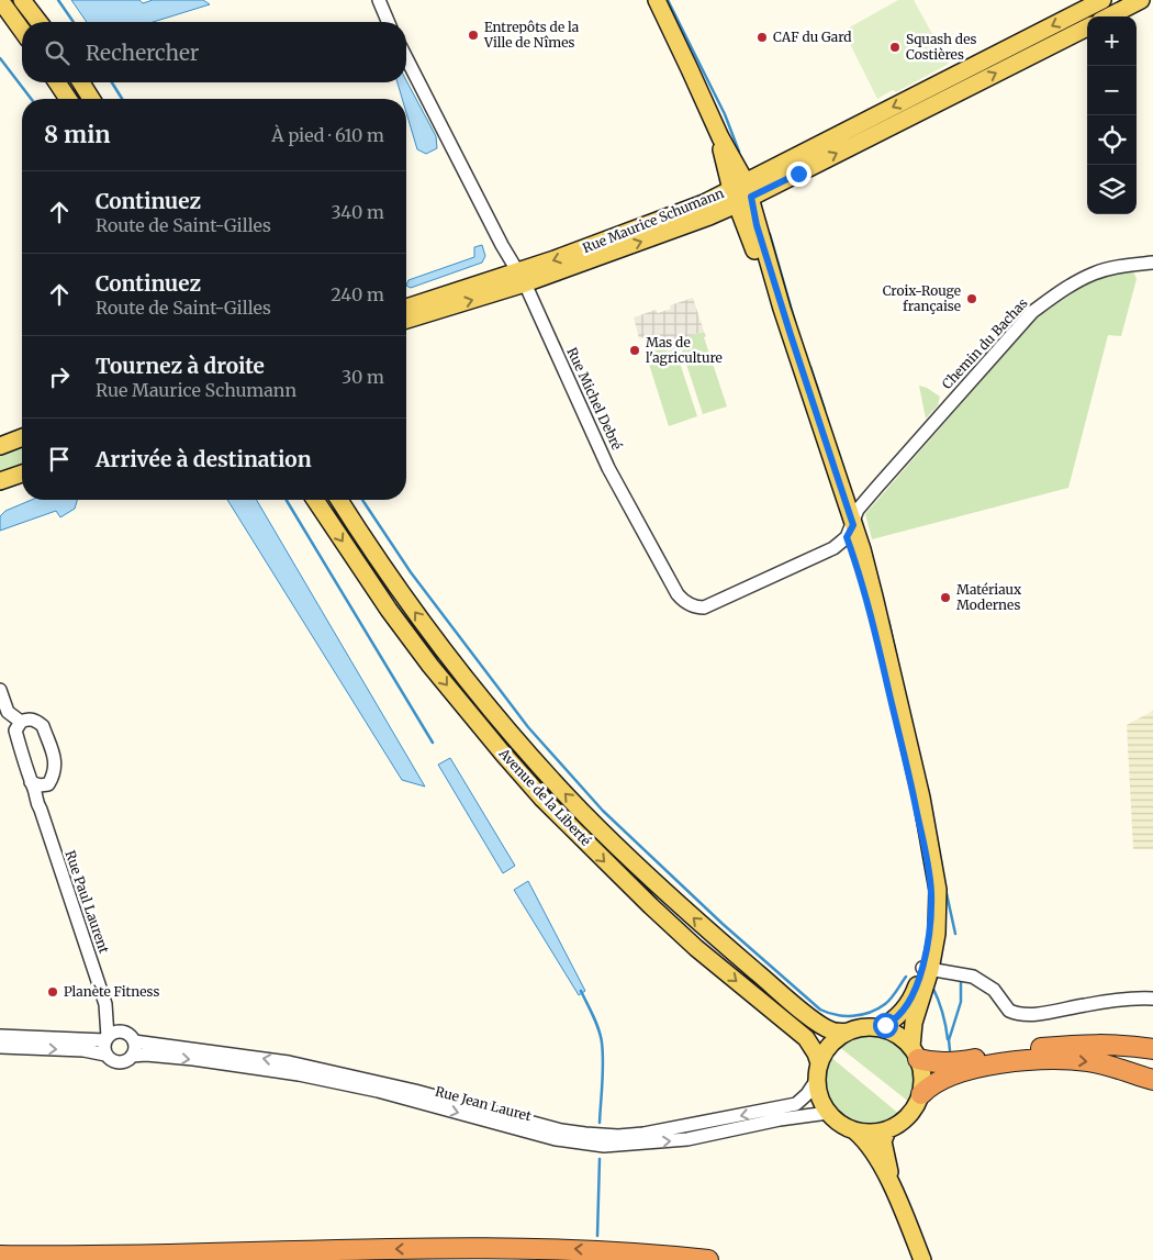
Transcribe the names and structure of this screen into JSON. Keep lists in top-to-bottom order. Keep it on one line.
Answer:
{"streets":{"main road":["Rue Maurice Schumann","Avenue de la Liberté"],"street":["Chemin du Bachas","Rue Michel Debré","Rue Paul Laurent","Rue Jean Lauret"]},"crossings":[["Rue Maurice Schumann","Rue Michel Debré"],["Chemin du Bachas","Rue Michel Debré"],["Avenue de la Liberté","Rue Jean Lauret"],["Rue Paul Laurent","Rue Jean Lauret"]],"places":["Entrepôts de la Ville de Nîmes","CAF du Gard","Squash des Costières","Croix-Rouge française","Mas de l'agriculture","Matériaux Modernes","Planète Fitness"],"page":{"map_buttons":["+","−"],"search":"Rechercher","heading":["8 min","À pied · 610 m"],"list":[["Continuez","Route de Saint-Gilles","340 m"],["Continuez","Route de Saint-Gilles","240 m"],["Tournez à droite","Rue Maurice Schumann","30 m"],"Arrivée à destination"]}}
